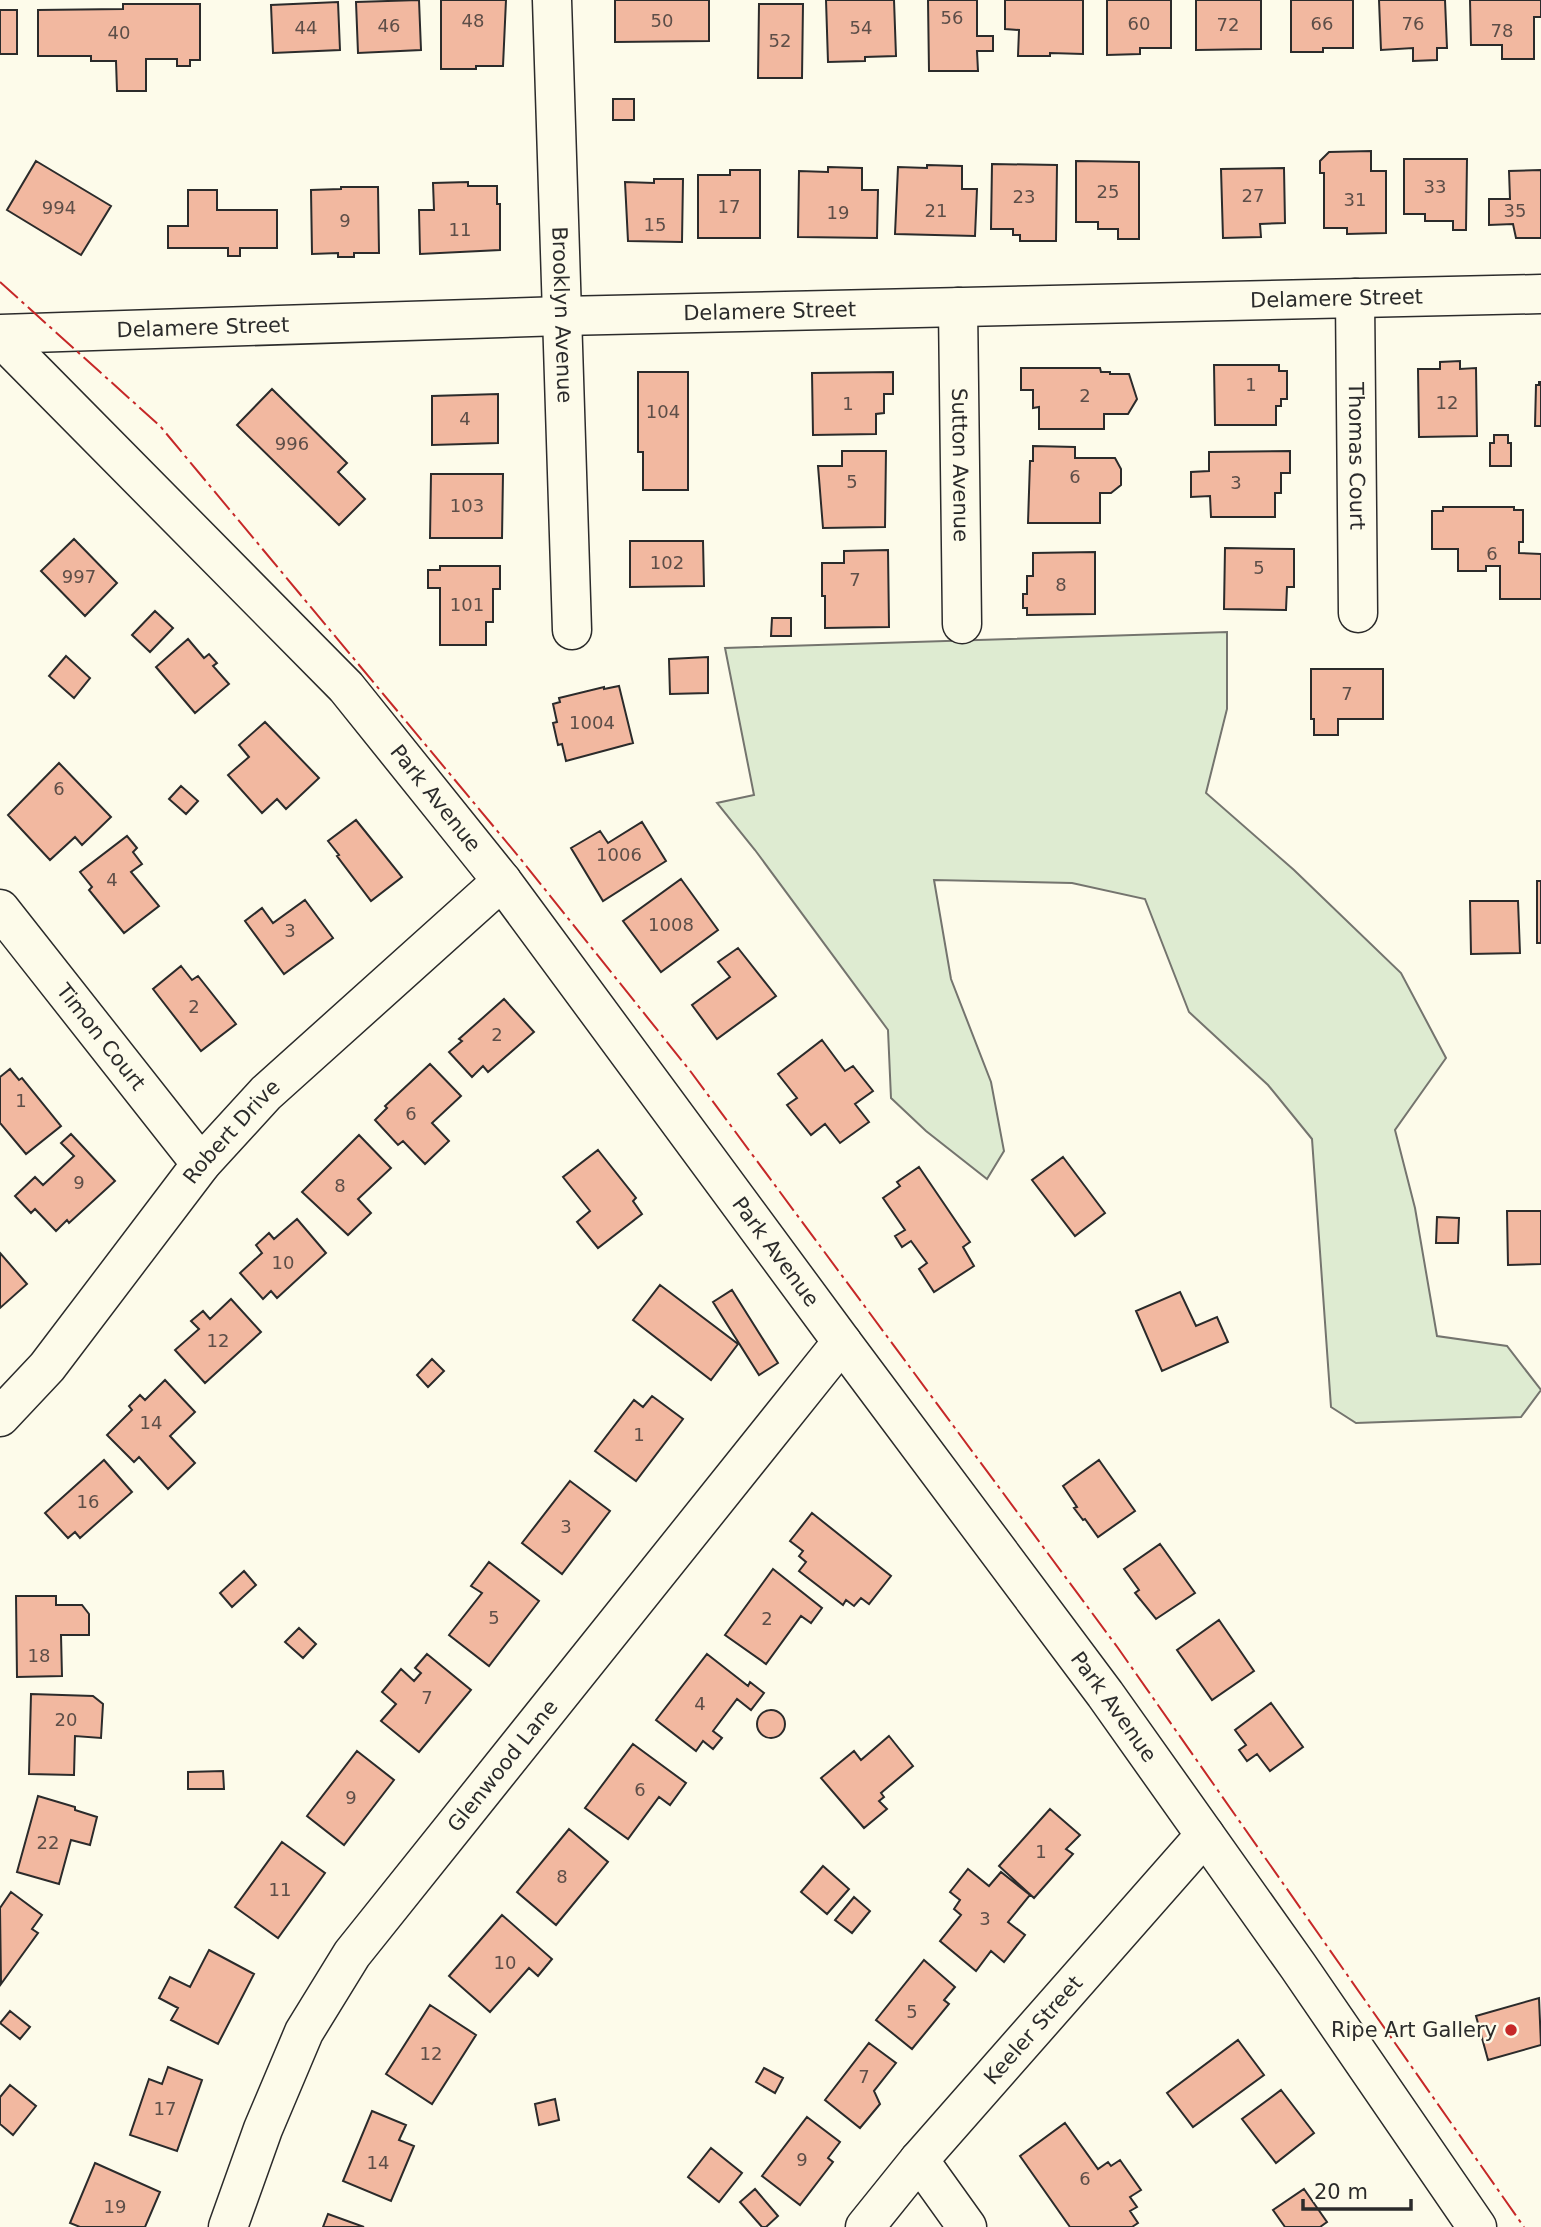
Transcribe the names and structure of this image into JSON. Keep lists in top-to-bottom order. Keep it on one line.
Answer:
{"streets":{"street":["Delamere Street","Brooklyn Avenue","Thomas Court","Sutton Avenue","Park Avenue","Timon Court","Robert Drive","Glenwood Lane","Keeler Street"]},"crossings":[["Delamere Street","Brooklyn Avenue"],["Delamere Street","Thomas Court"],["Delamere Street","Sutton Avenue"],["Delamere Street","Park Avenue"],["Park Avenue","Robert Drive"],["Park Avenue","Glenwood Lane"],["Park Avenue","Keeler Street"],["Timon Court","Robert Drive"]],"places":["Ripe Art Gallery"],"house_numbers":["56","48","50","60","66","76","72","46","44","54","78","40","52","33","25","27","23","31","17","994","21","35","19","9","15","11","1","2","12","1","104","4","996","6","5","3","103","6","102","5","997","7","8","101","7","1004","6","1006","4","1008","3","2","2","1","6","9","8","10","12","14","1","16","3","5","2","18","7","4","20","6","9","22","1","8","11","3","10","5","12","7","17","9","14","6","19"],"scale_bar":"20 m"}
